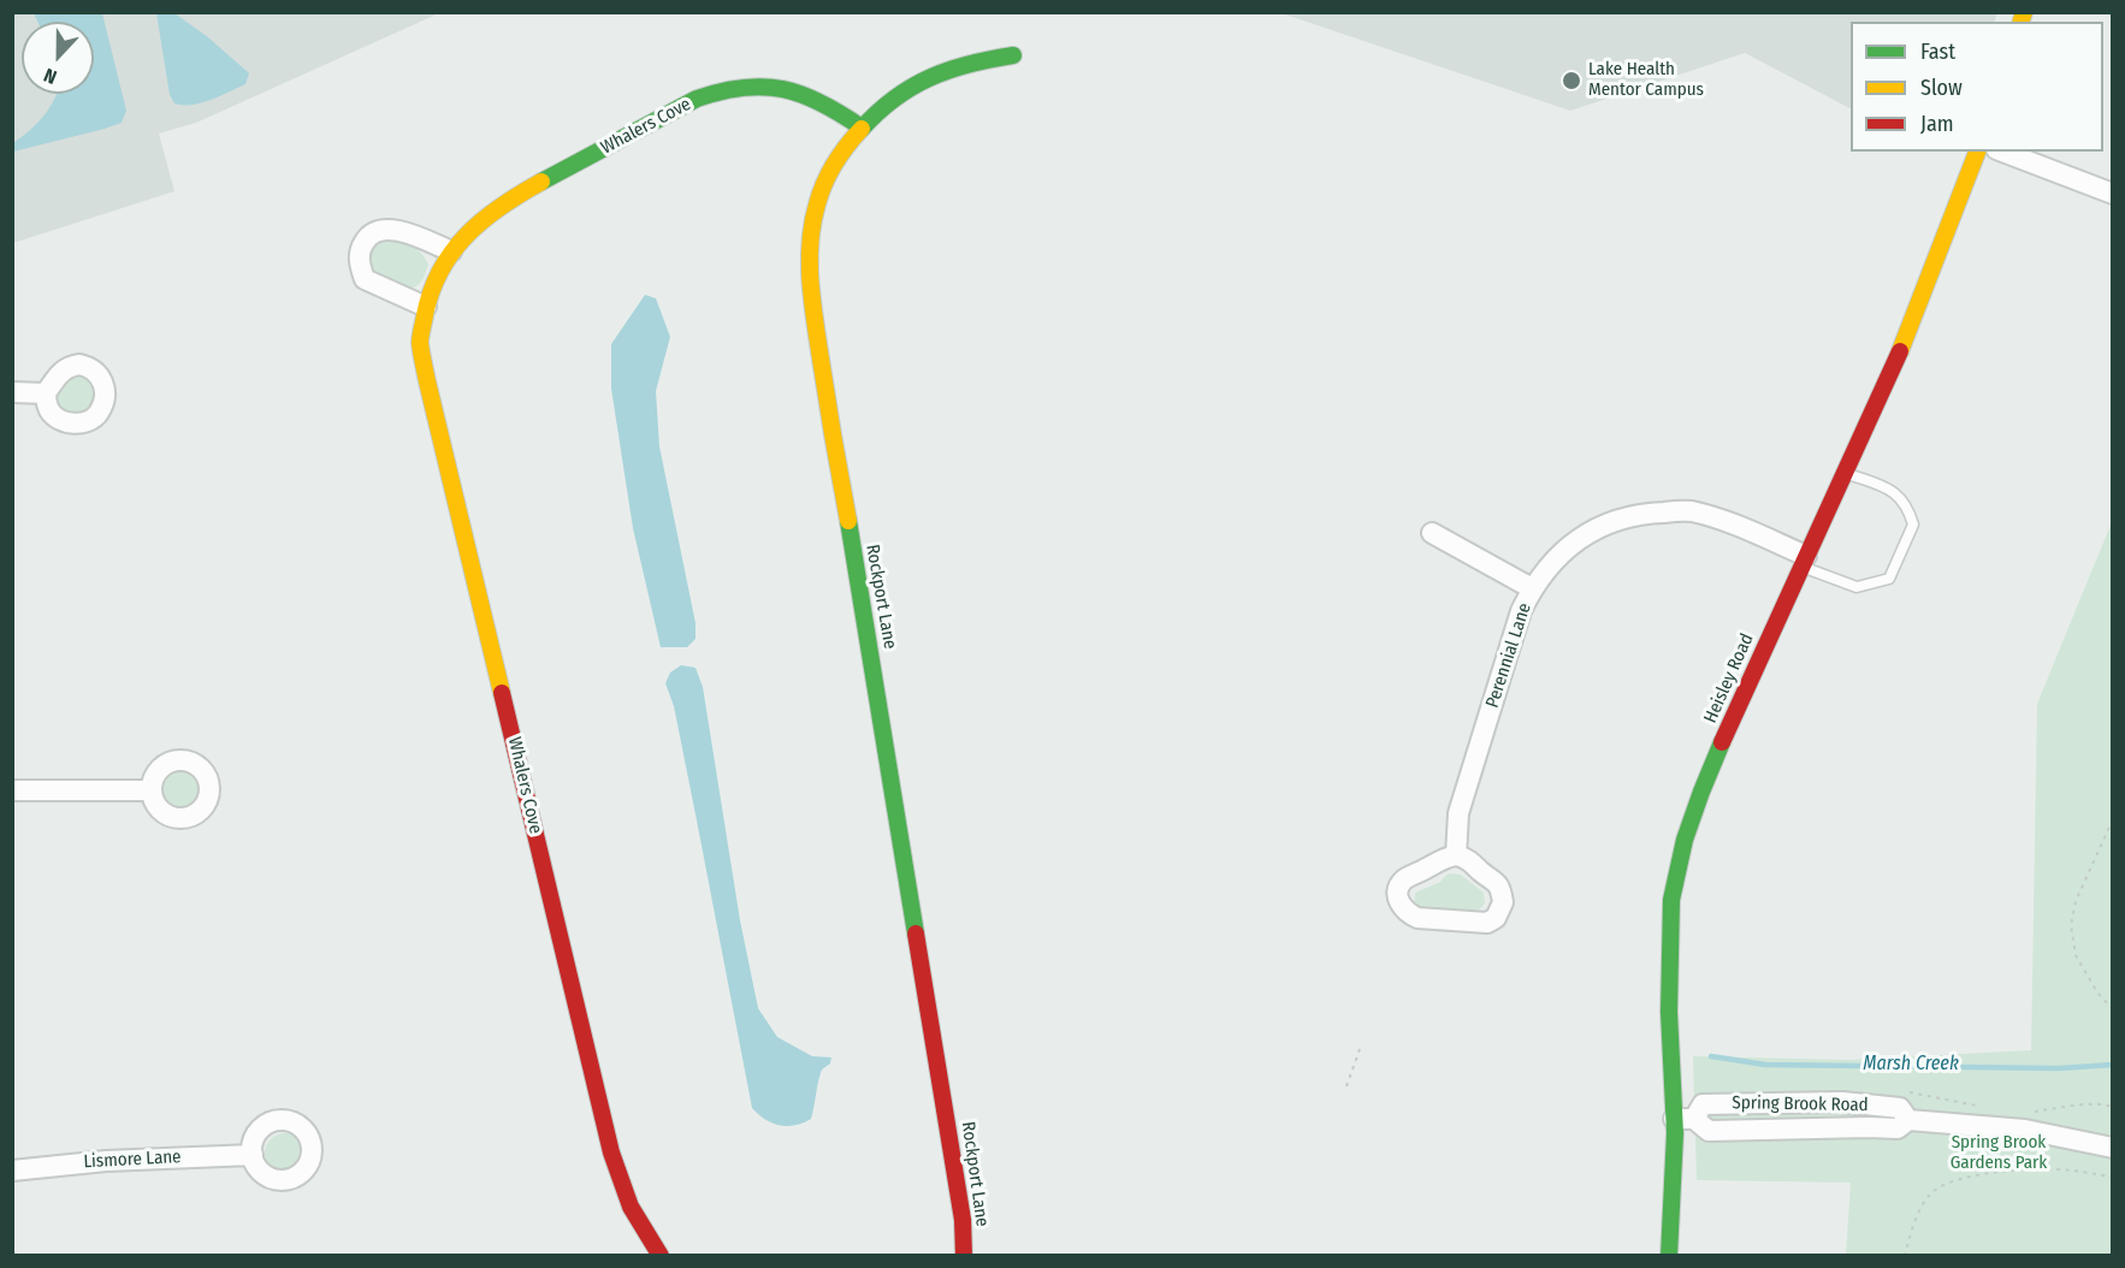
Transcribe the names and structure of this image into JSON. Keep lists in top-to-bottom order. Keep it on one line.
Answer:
{"streets":{"street":["Whalers Cove","Rockport Lane","Perennial Lane","Heisley Road","Spring Brook Road","Lismore Lane"]},"crossings":[["Whalers Cove","Rockport Lane"],["Perennial Lane","Heisley Road"],["Heisley Road","Spring Brook Road"]],"water":["Marsh Creek"],"parks":["Spring Brook Gardens Park"],"places":["Lake Health Mentor Campus"],"legend":["Fast","Slow","Jam"],"north":"bottom"}
